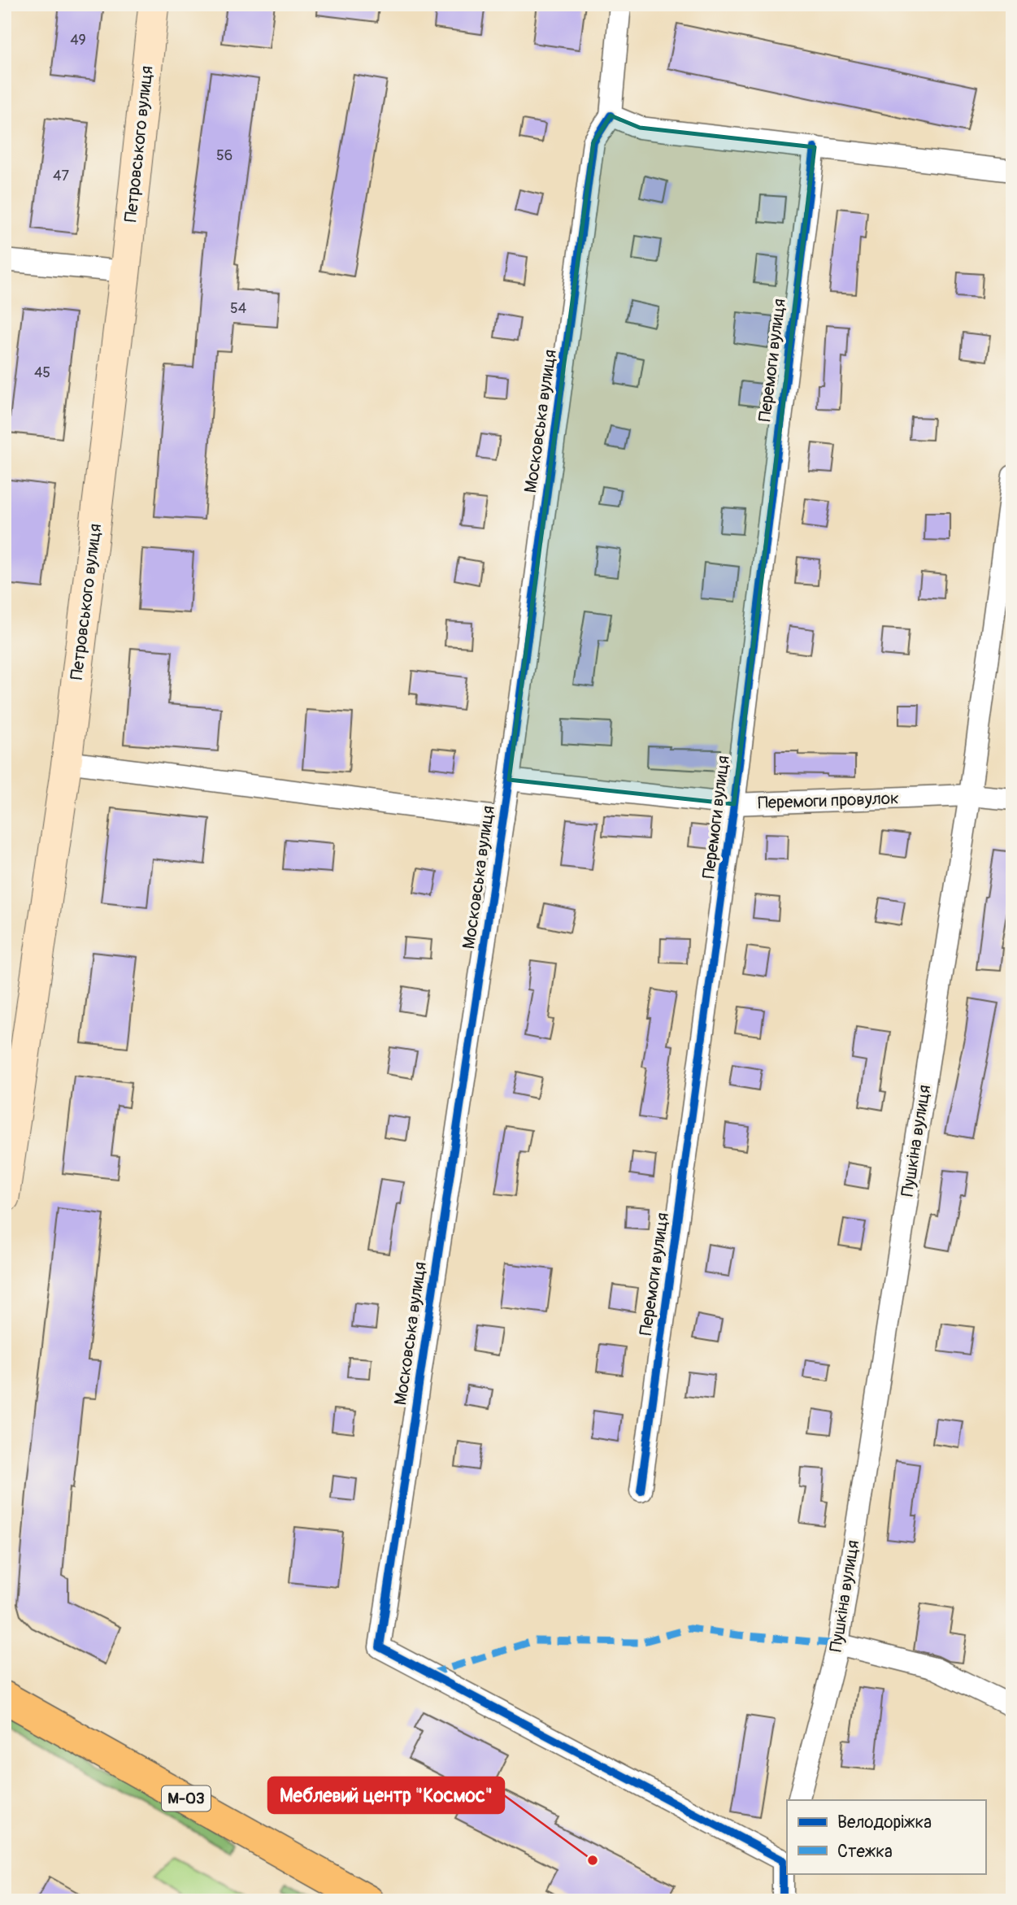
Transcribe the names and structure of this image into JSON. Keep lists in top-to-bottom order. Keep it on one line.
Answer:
{"streets":{"highway":["М-03"],"main road":["Петровського вулиця"],"street":["Перемоги вулиця","Московська вулиця","Перемоги провулок","Пушкіна вулиця"]},"crossings":[["Перемоги вулиця","Перемоги провулок"],["Московська вулиця","Перемоги провулок"],["Перемоги провулок","Пушкіна вулиця"]],"places":["Меблевий центр \"Космос\""],"house_numbers":["49","56","47","54","45"],"legend":["Велодоріжка","Стежка"]}
